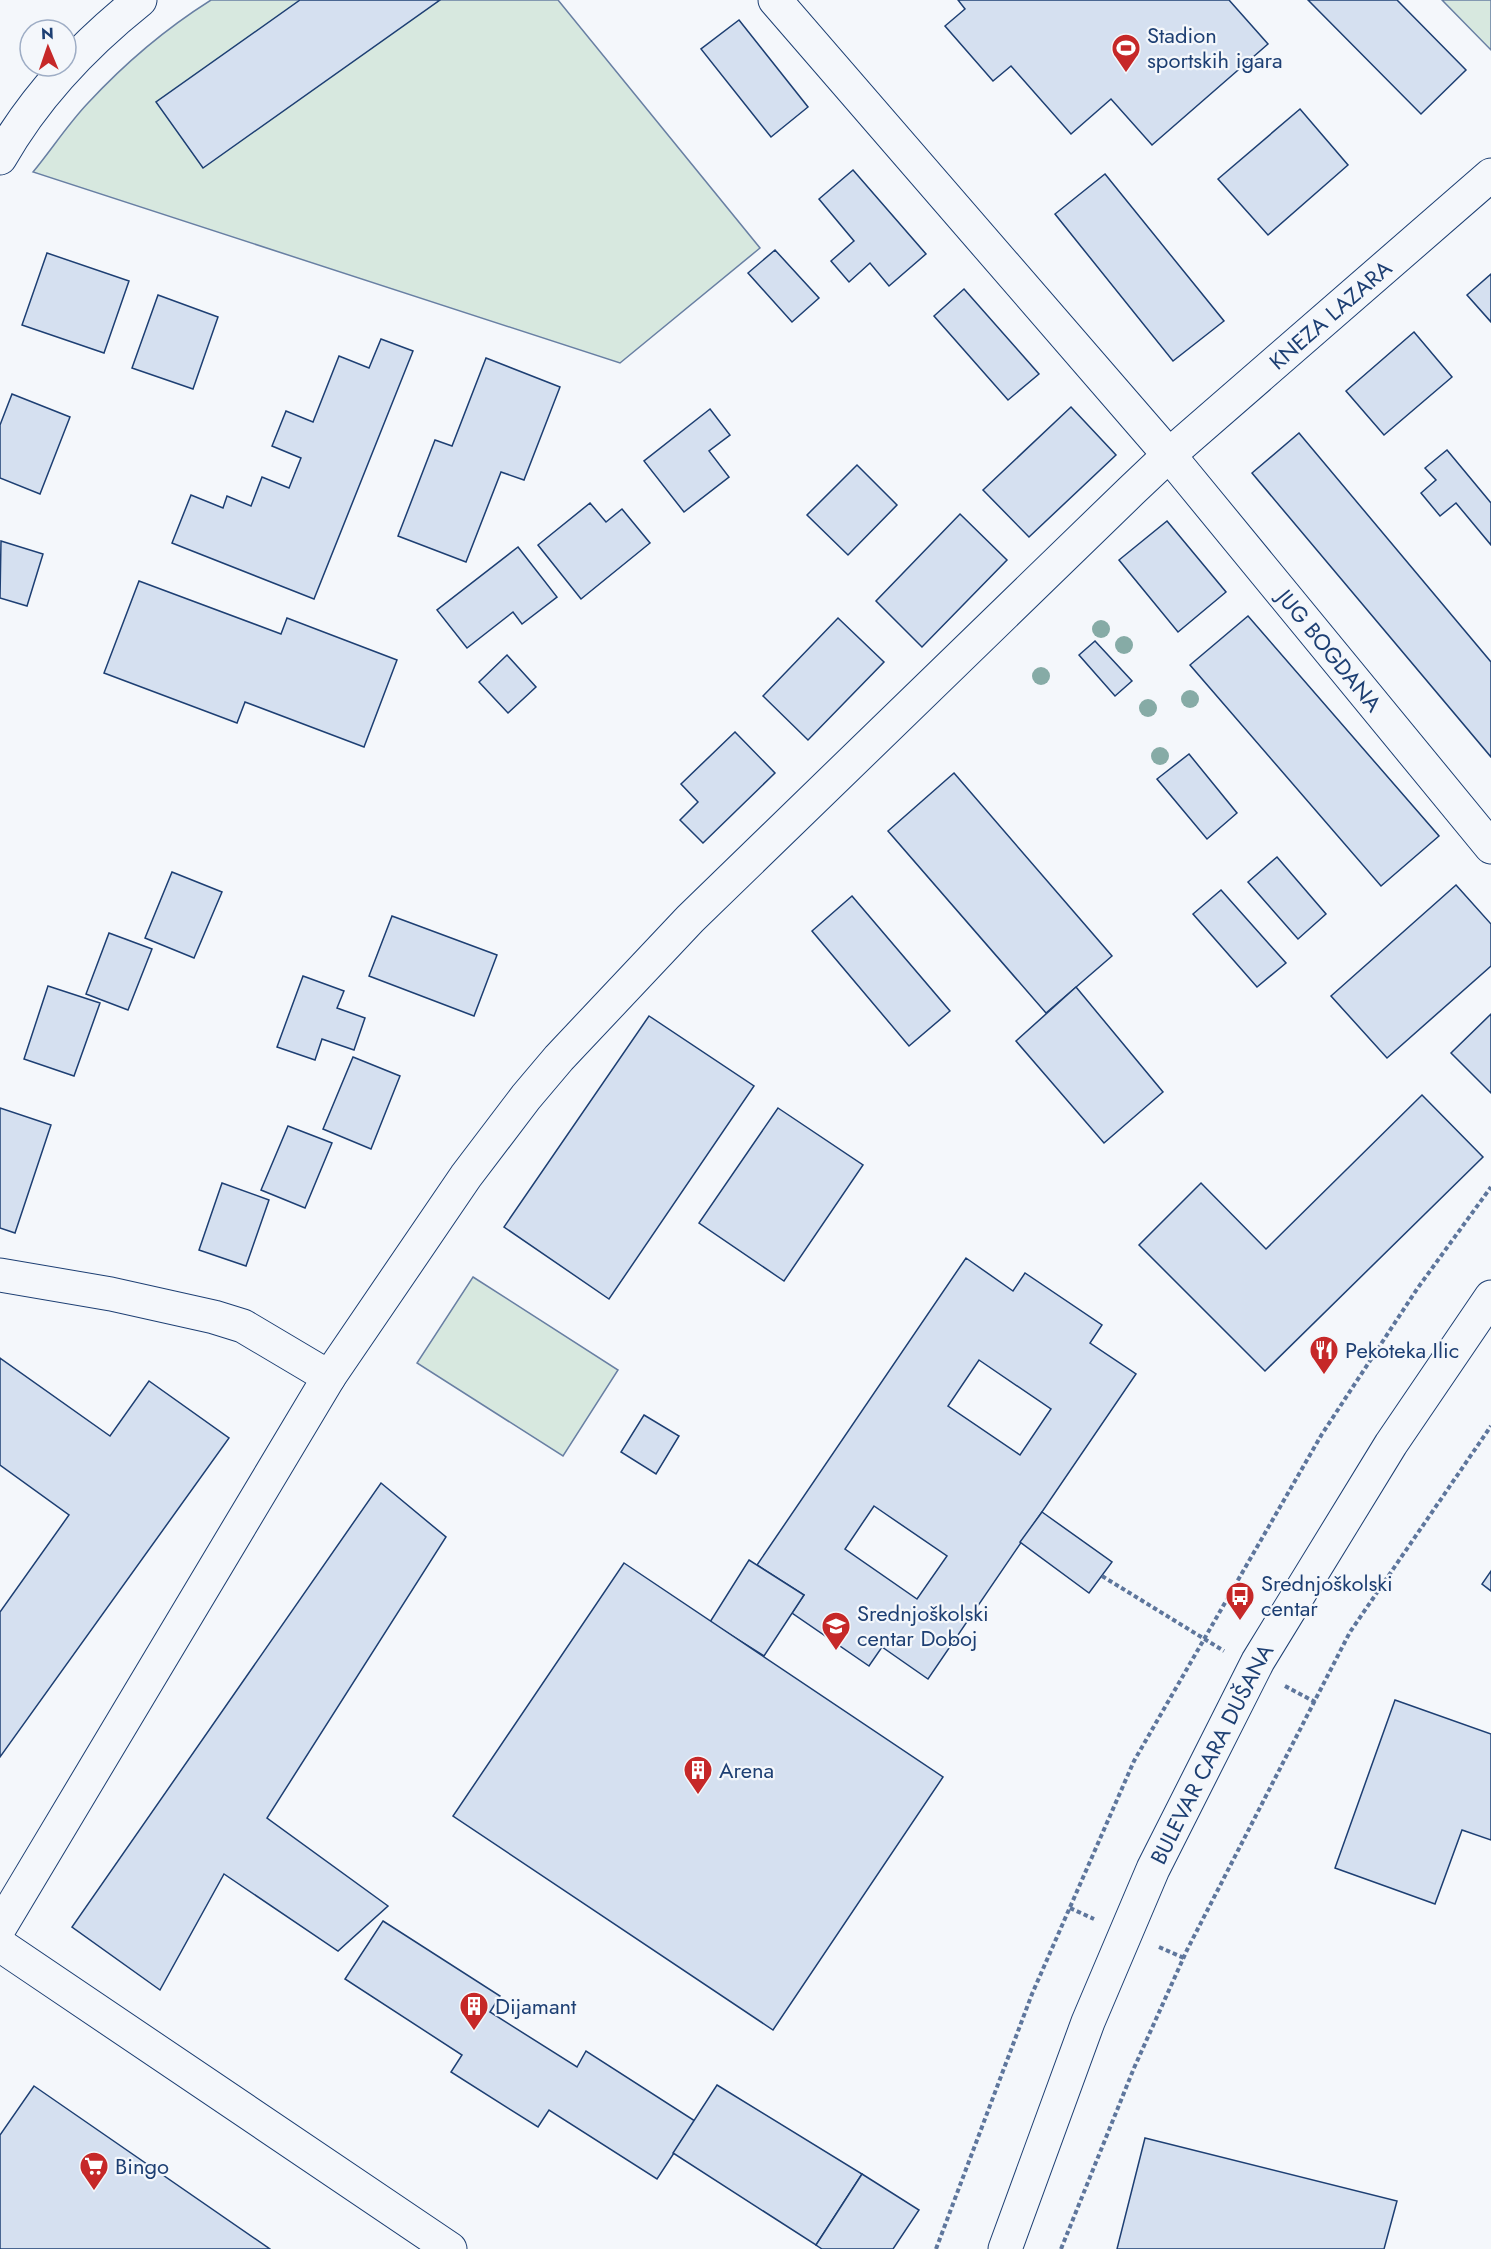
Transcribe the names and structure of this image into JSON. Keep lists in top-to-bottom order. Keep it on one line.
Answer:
{"streets":{"street":["KNEZA LAZARA","JUG BOGDANA","BULEVAR CARA DUŠANA"]},"crossings":[["KNEZA LAZARA","JUG BOGDANA"]],"places":{"sports":["Stadion sportskih igara"],"restaurant":["Pekoteka Ilic"],"bus stop":["Srednjoškolski centar"],"school or university":["Srednjoškolski centar Doboj"],"building":["Arena","Dijamant"],"supermarket":["Bingo"]},"north":"top"}
